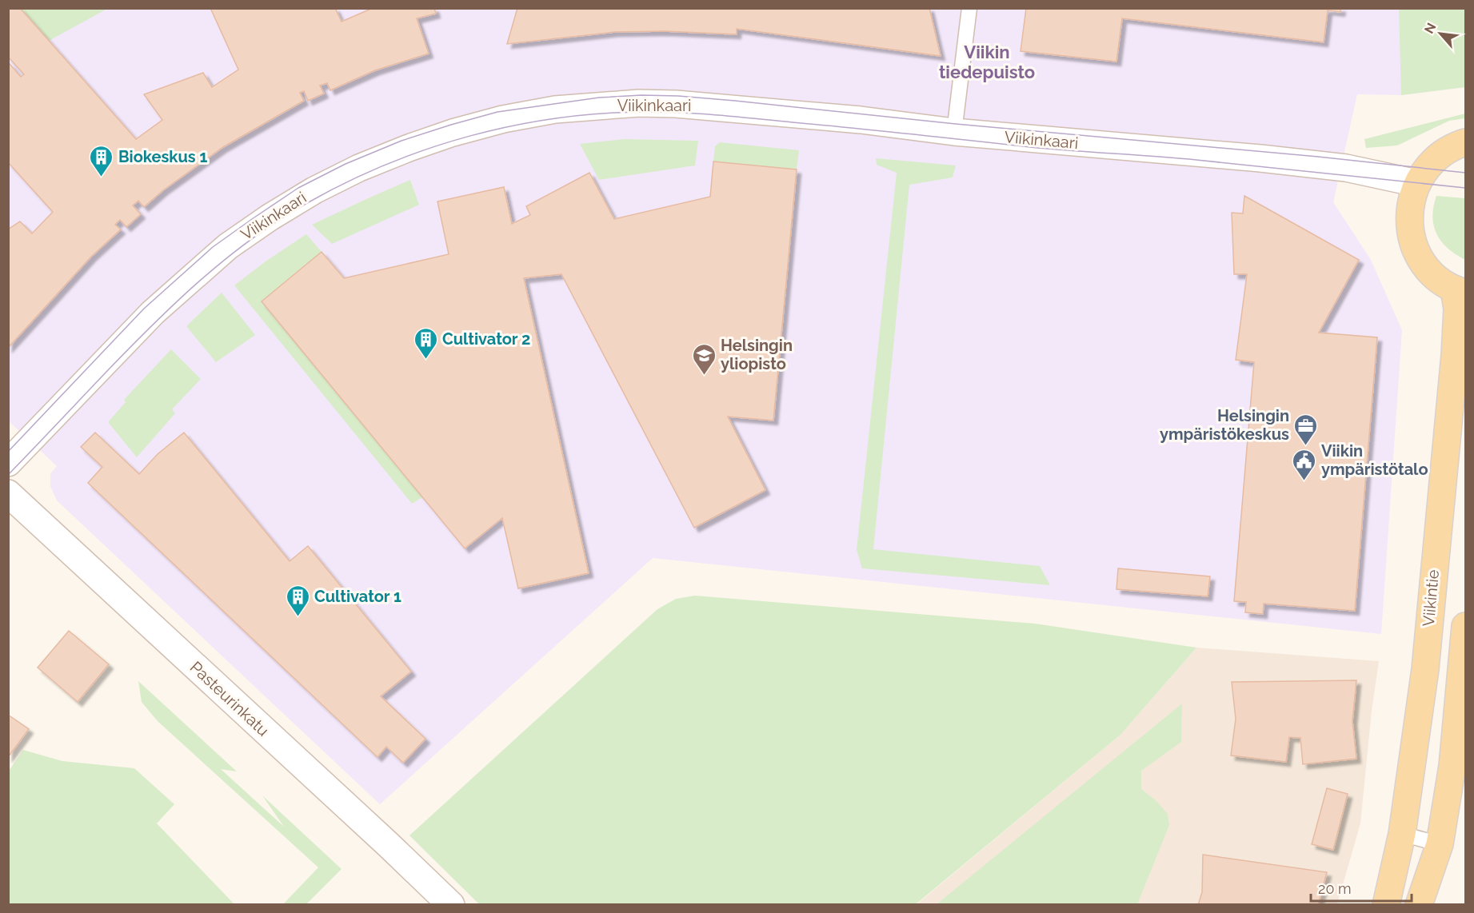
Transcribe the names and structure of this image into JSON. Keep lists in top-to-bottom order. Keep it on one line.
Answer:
{"streets":{"main road":["Viikintie"],"street":["Viikinkaari","Pasteurinkatu"]},"districts":["Viikin tiedepuisto"],"places":{"building":["Biokeskus 1","Cultivator 2","Cultivator 1"],"school or university":["Helsingin yliopisto"],"office":["Helsingin ympäristökeskus"],"public building":["Viikin ympäristötalo"]},"scale_bar":"20 m","north":"top left"}
